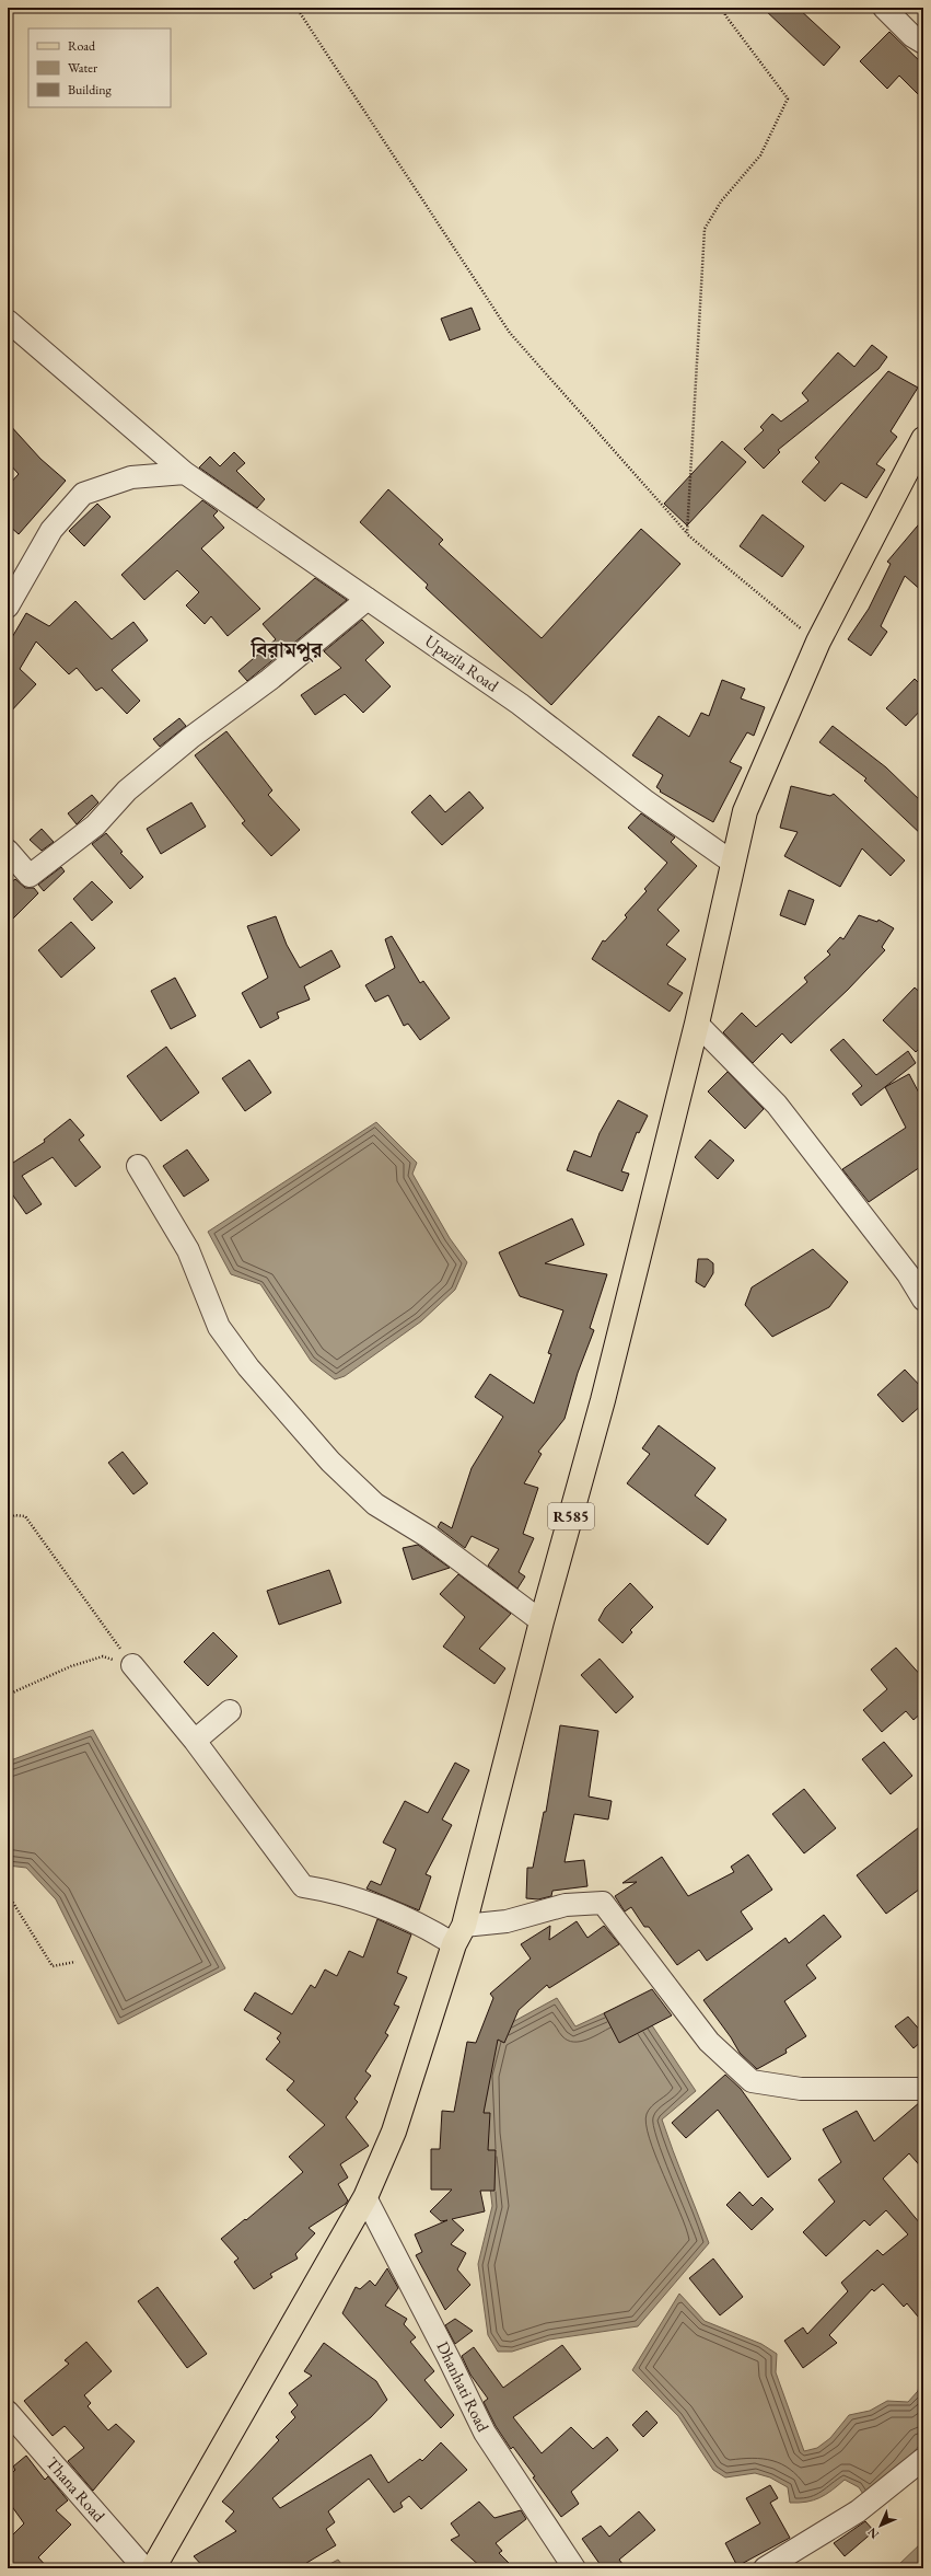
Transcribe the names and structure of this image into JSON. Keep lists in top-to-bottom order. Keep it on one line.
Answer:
{"streets":{"main road":["R585"],"street":["Upazila Road","Dhanhati Road","Thana Road"]},"crossings":[["Upazila Road","R585"],["R585","Dhanhati Road"]],"districts":["বিরামপুর"],"legend":["Road","Water","Building"],"north":"bottom left"}
